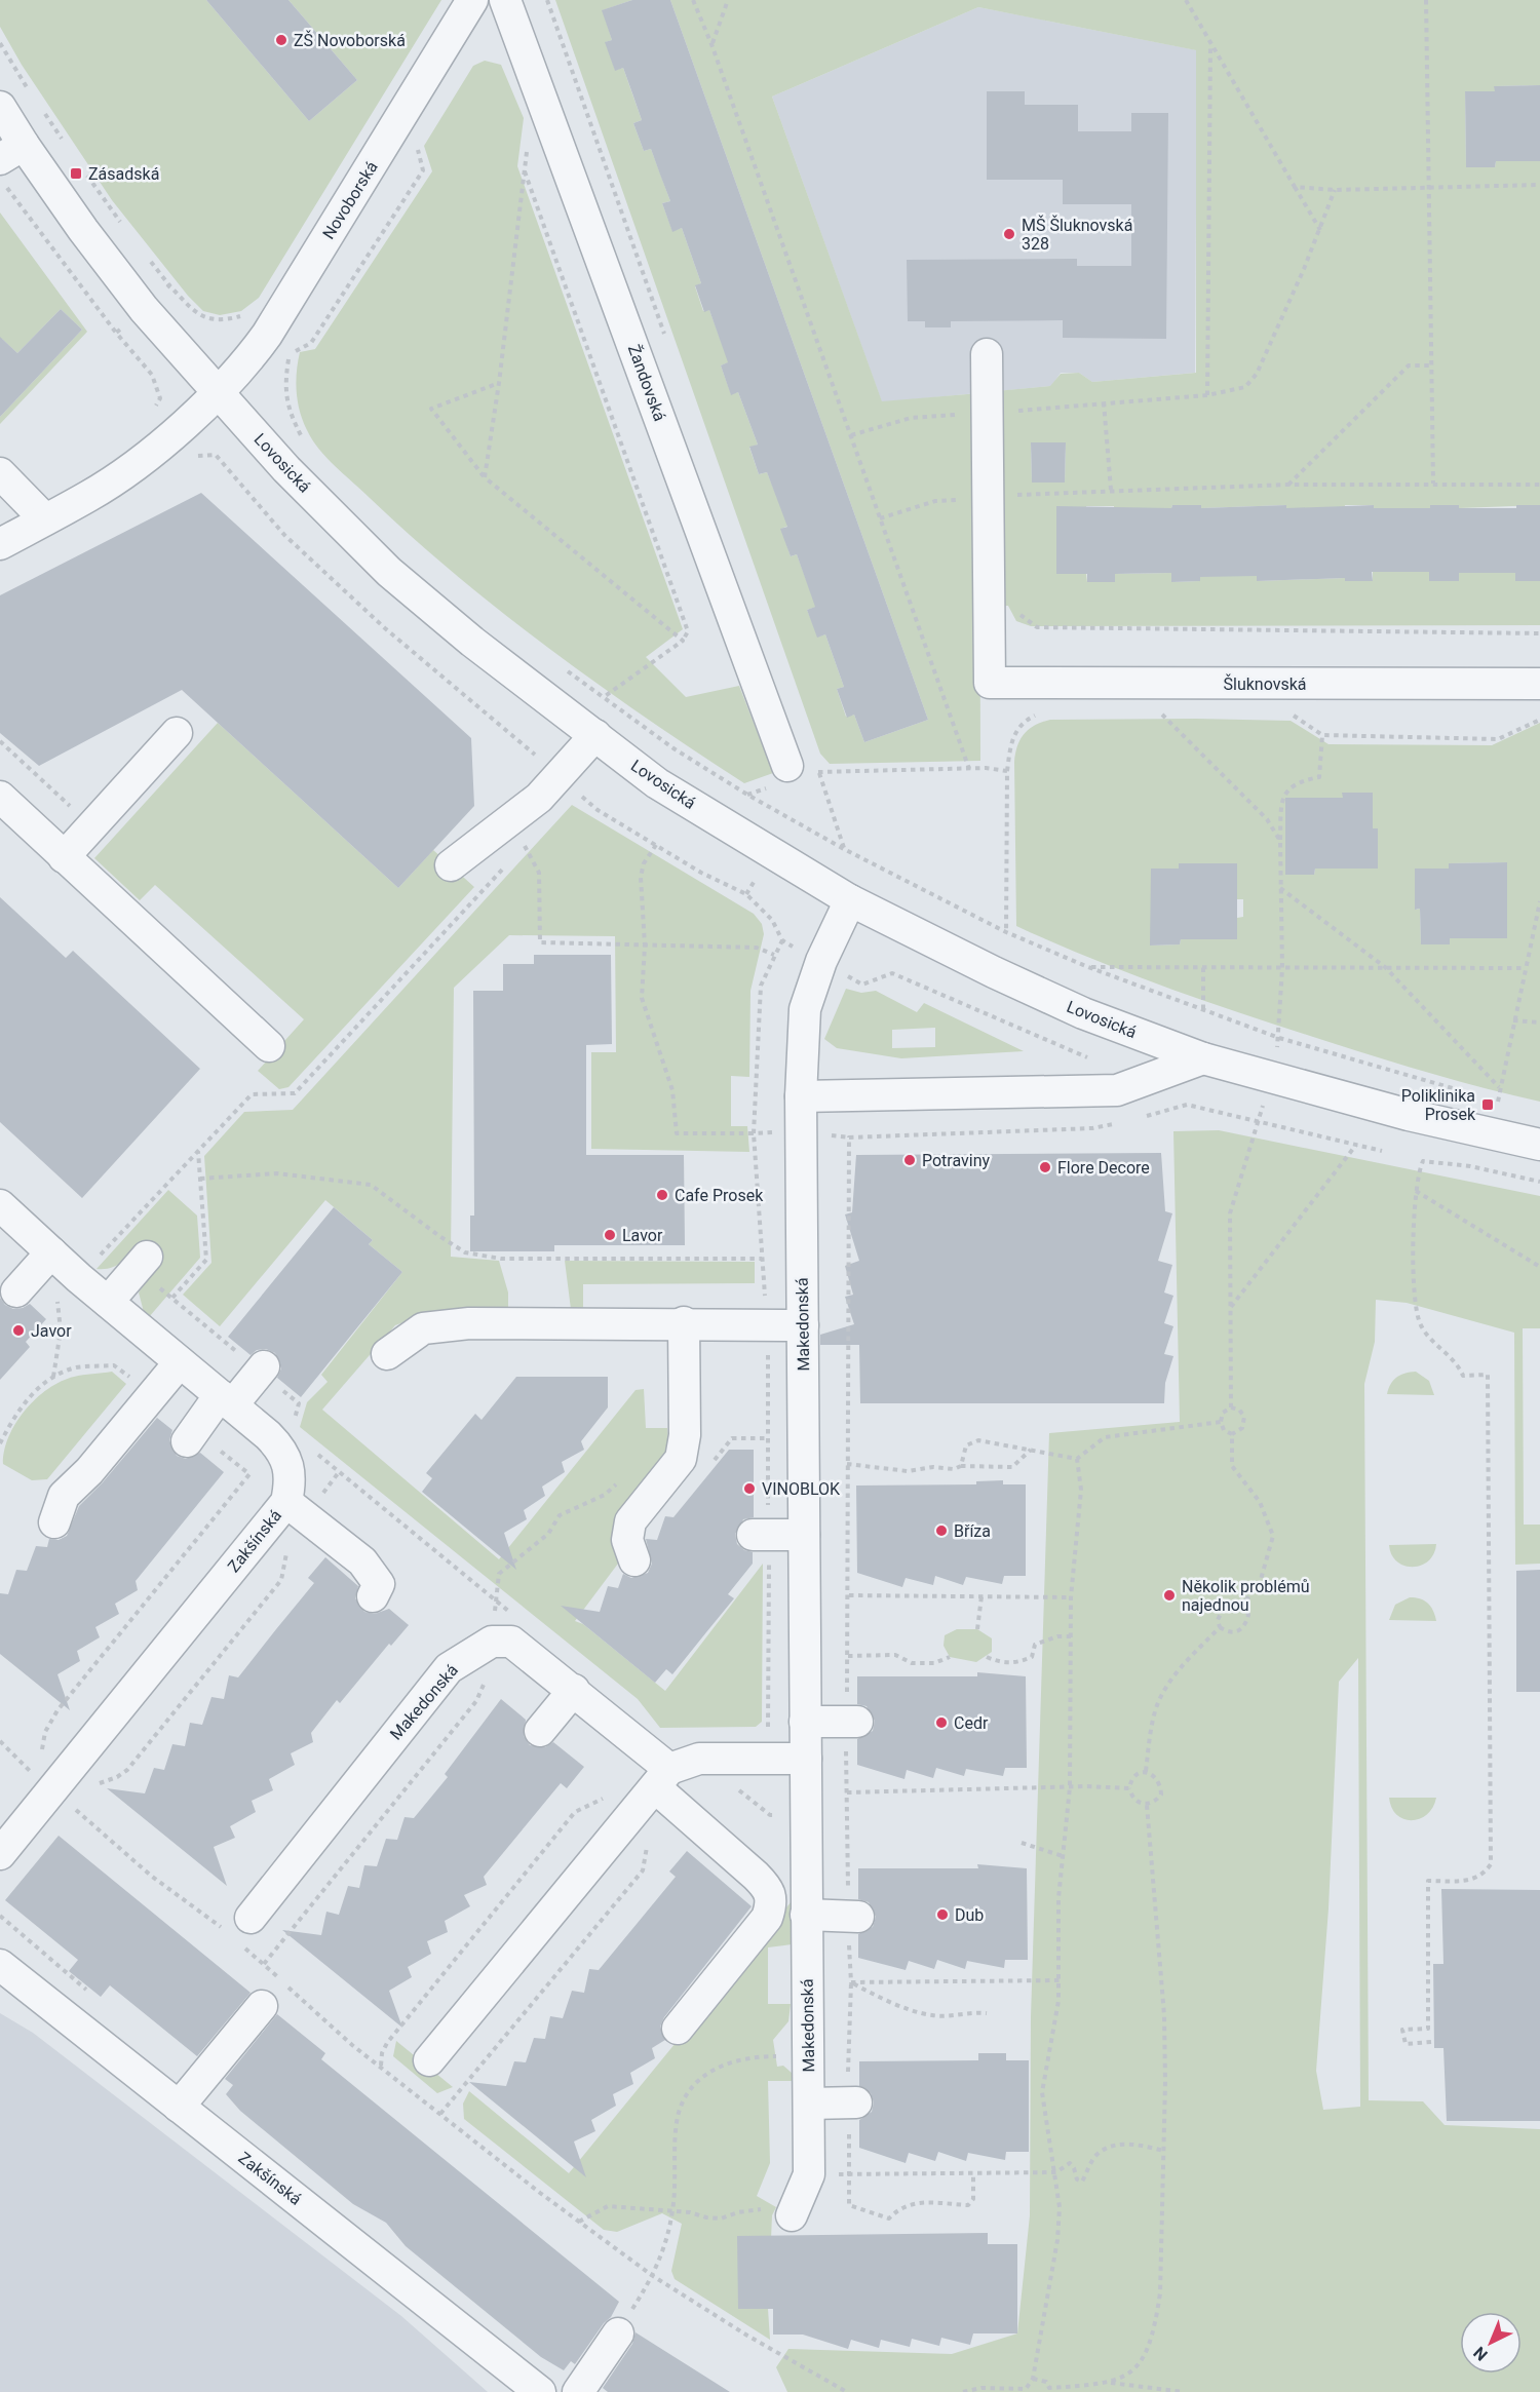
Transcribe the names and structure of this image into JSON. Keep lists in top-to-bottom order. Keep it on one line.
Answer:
{"streets":{"street":["Novoborská","Žandovská","Lovosická","Šluknovská","Makedonská","Zakšínská"]},"crossings":[["Novoborská","Lovosická"],["Lovosická","Makedonská"]],"places":{"other":["ZŠ Novoborská","MŠ Šluknovská 328","Potraviny","Flore Decore","Cafe Prosek","Lavor","Javor","VINOBLOK","Bříza","Několik problémů najednou","Cedr","Dub"],"transit":["Zásadská","Poliklinika Prosek"]},"north":"bottom left"}
